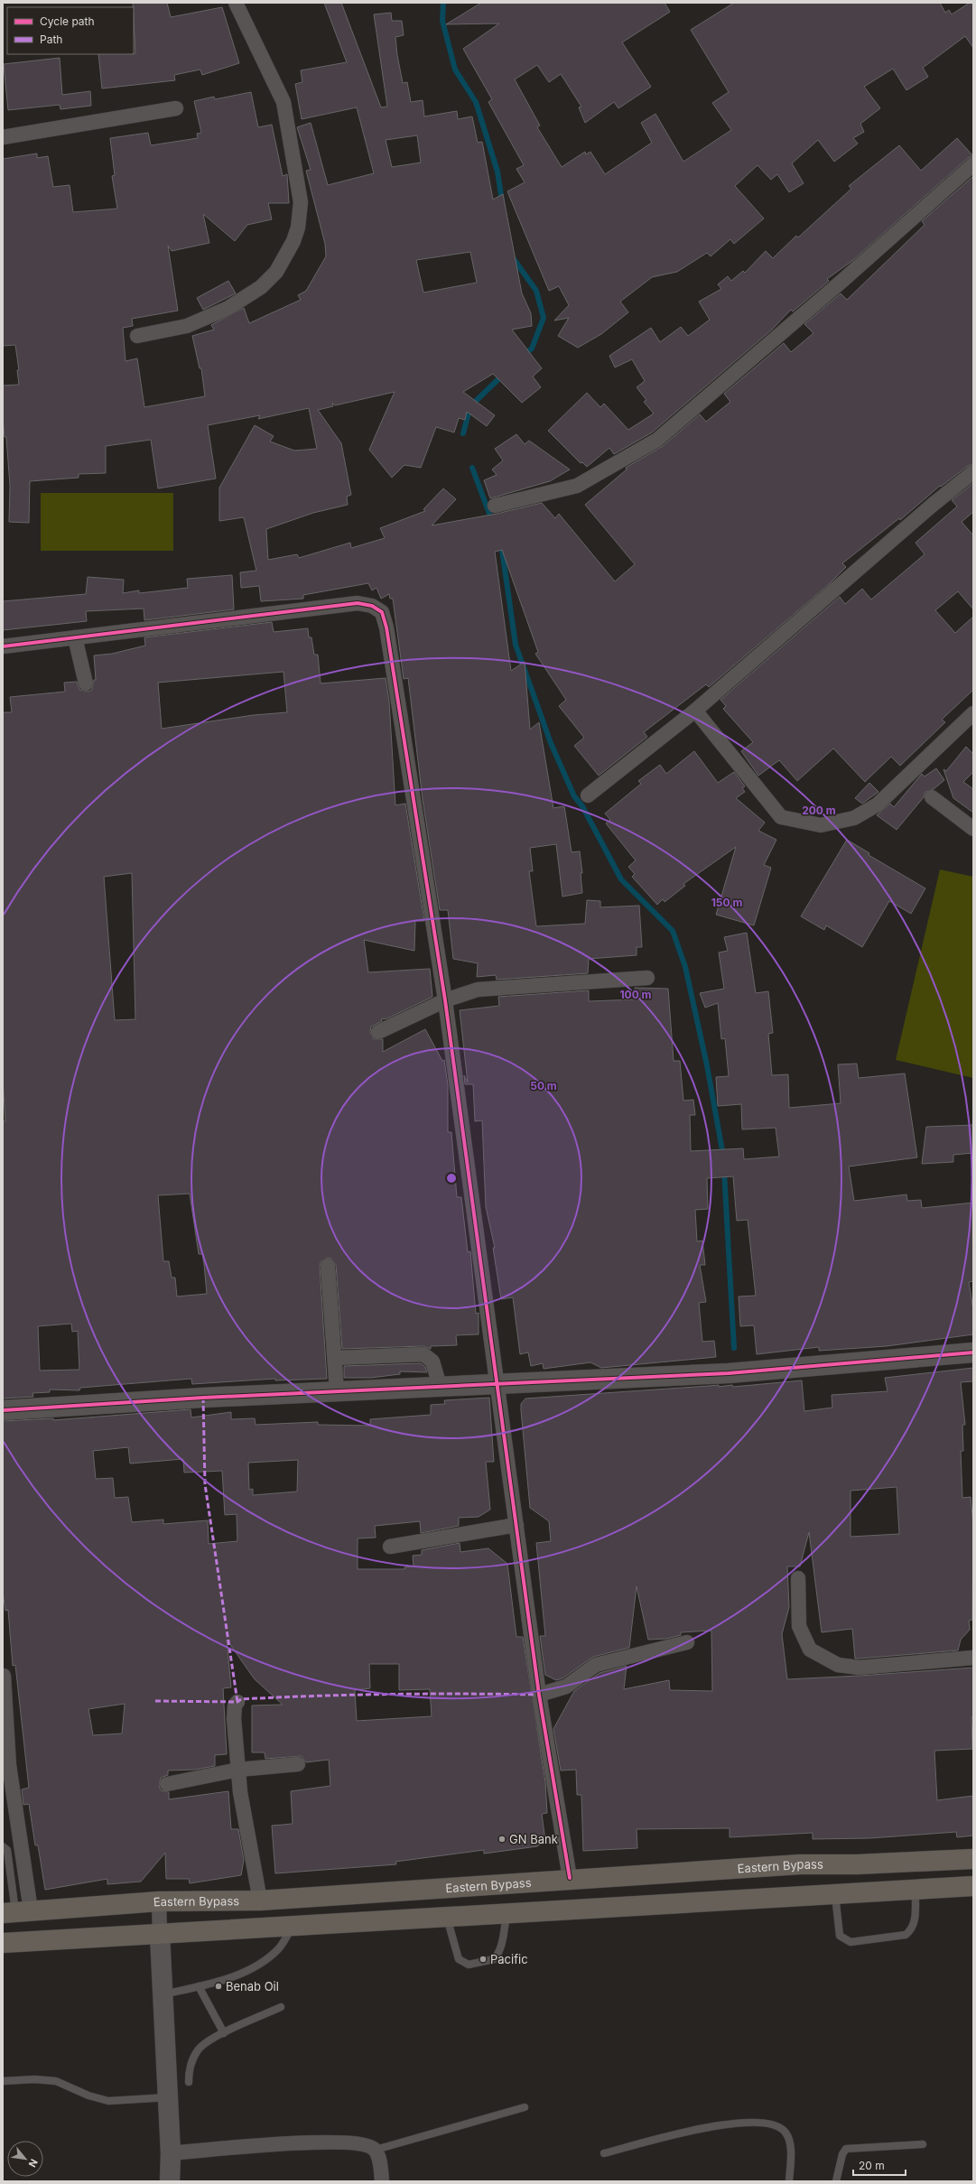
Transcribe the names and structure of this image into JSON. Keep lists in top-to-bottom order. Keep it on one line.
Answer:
{"streets":{"highway":["Eastern Bypass"]},"places":["GN Bank","Pacific","Benab Oil"],"legend":["Cycle path","Path"],"scale_bar":"20 m","north":"bottom right","rings":["200 m","150 m","100 m","50 m"]}
